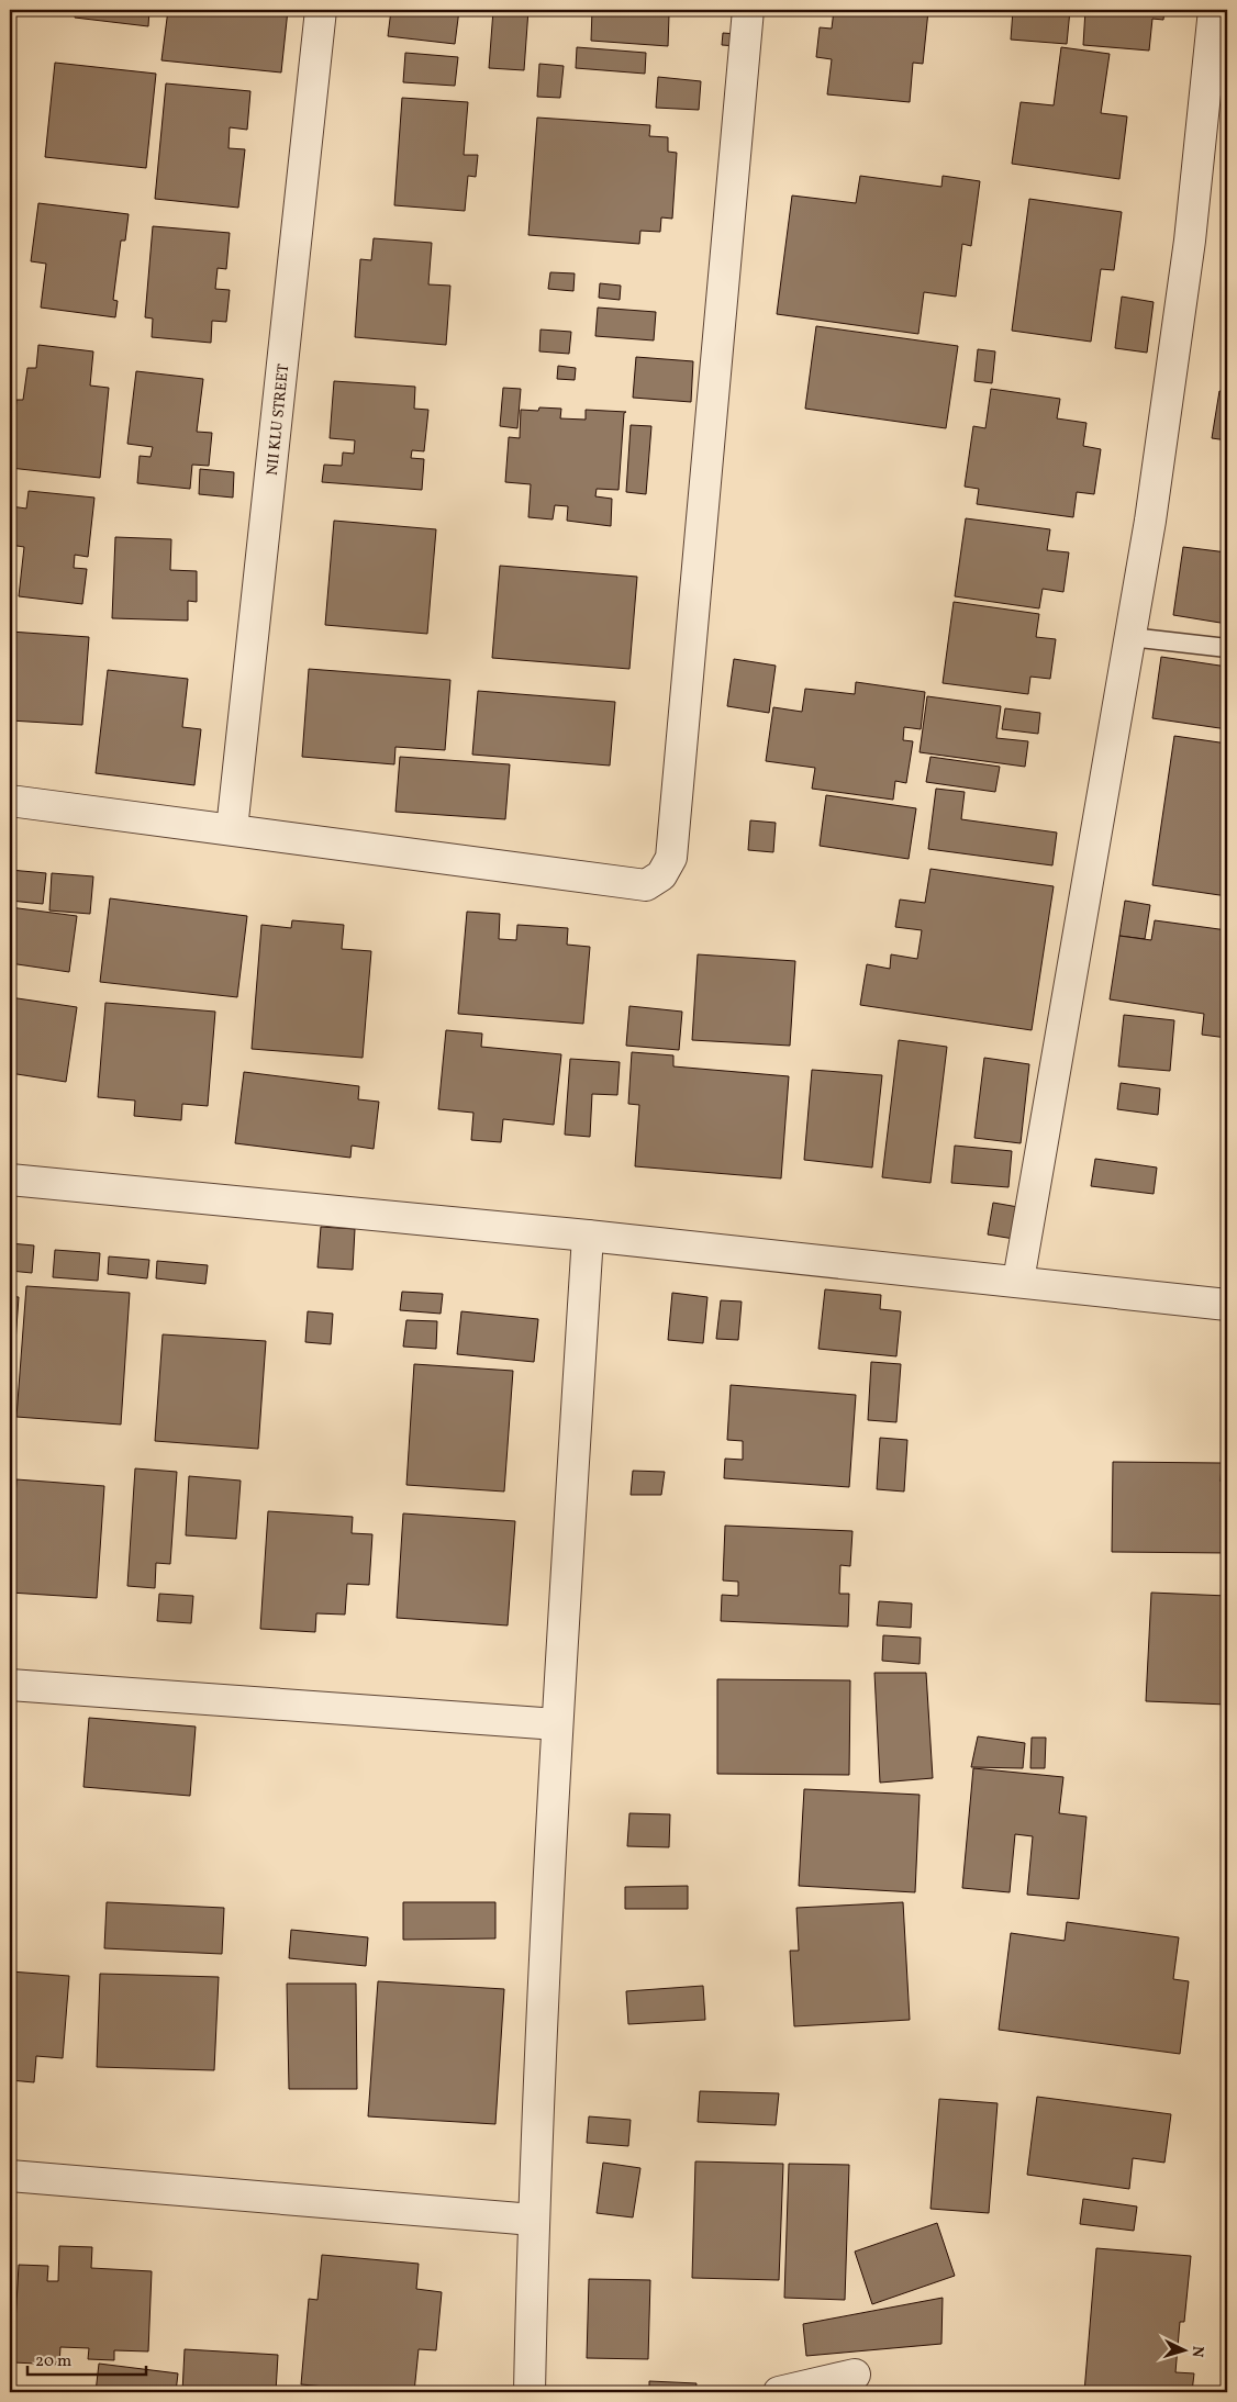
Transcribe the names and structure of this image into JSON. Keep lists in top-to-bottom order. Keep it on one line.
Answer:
{"streets":{"street":["NII KLU STREET"]},"scale_bar":"20 m","north":"right"}
